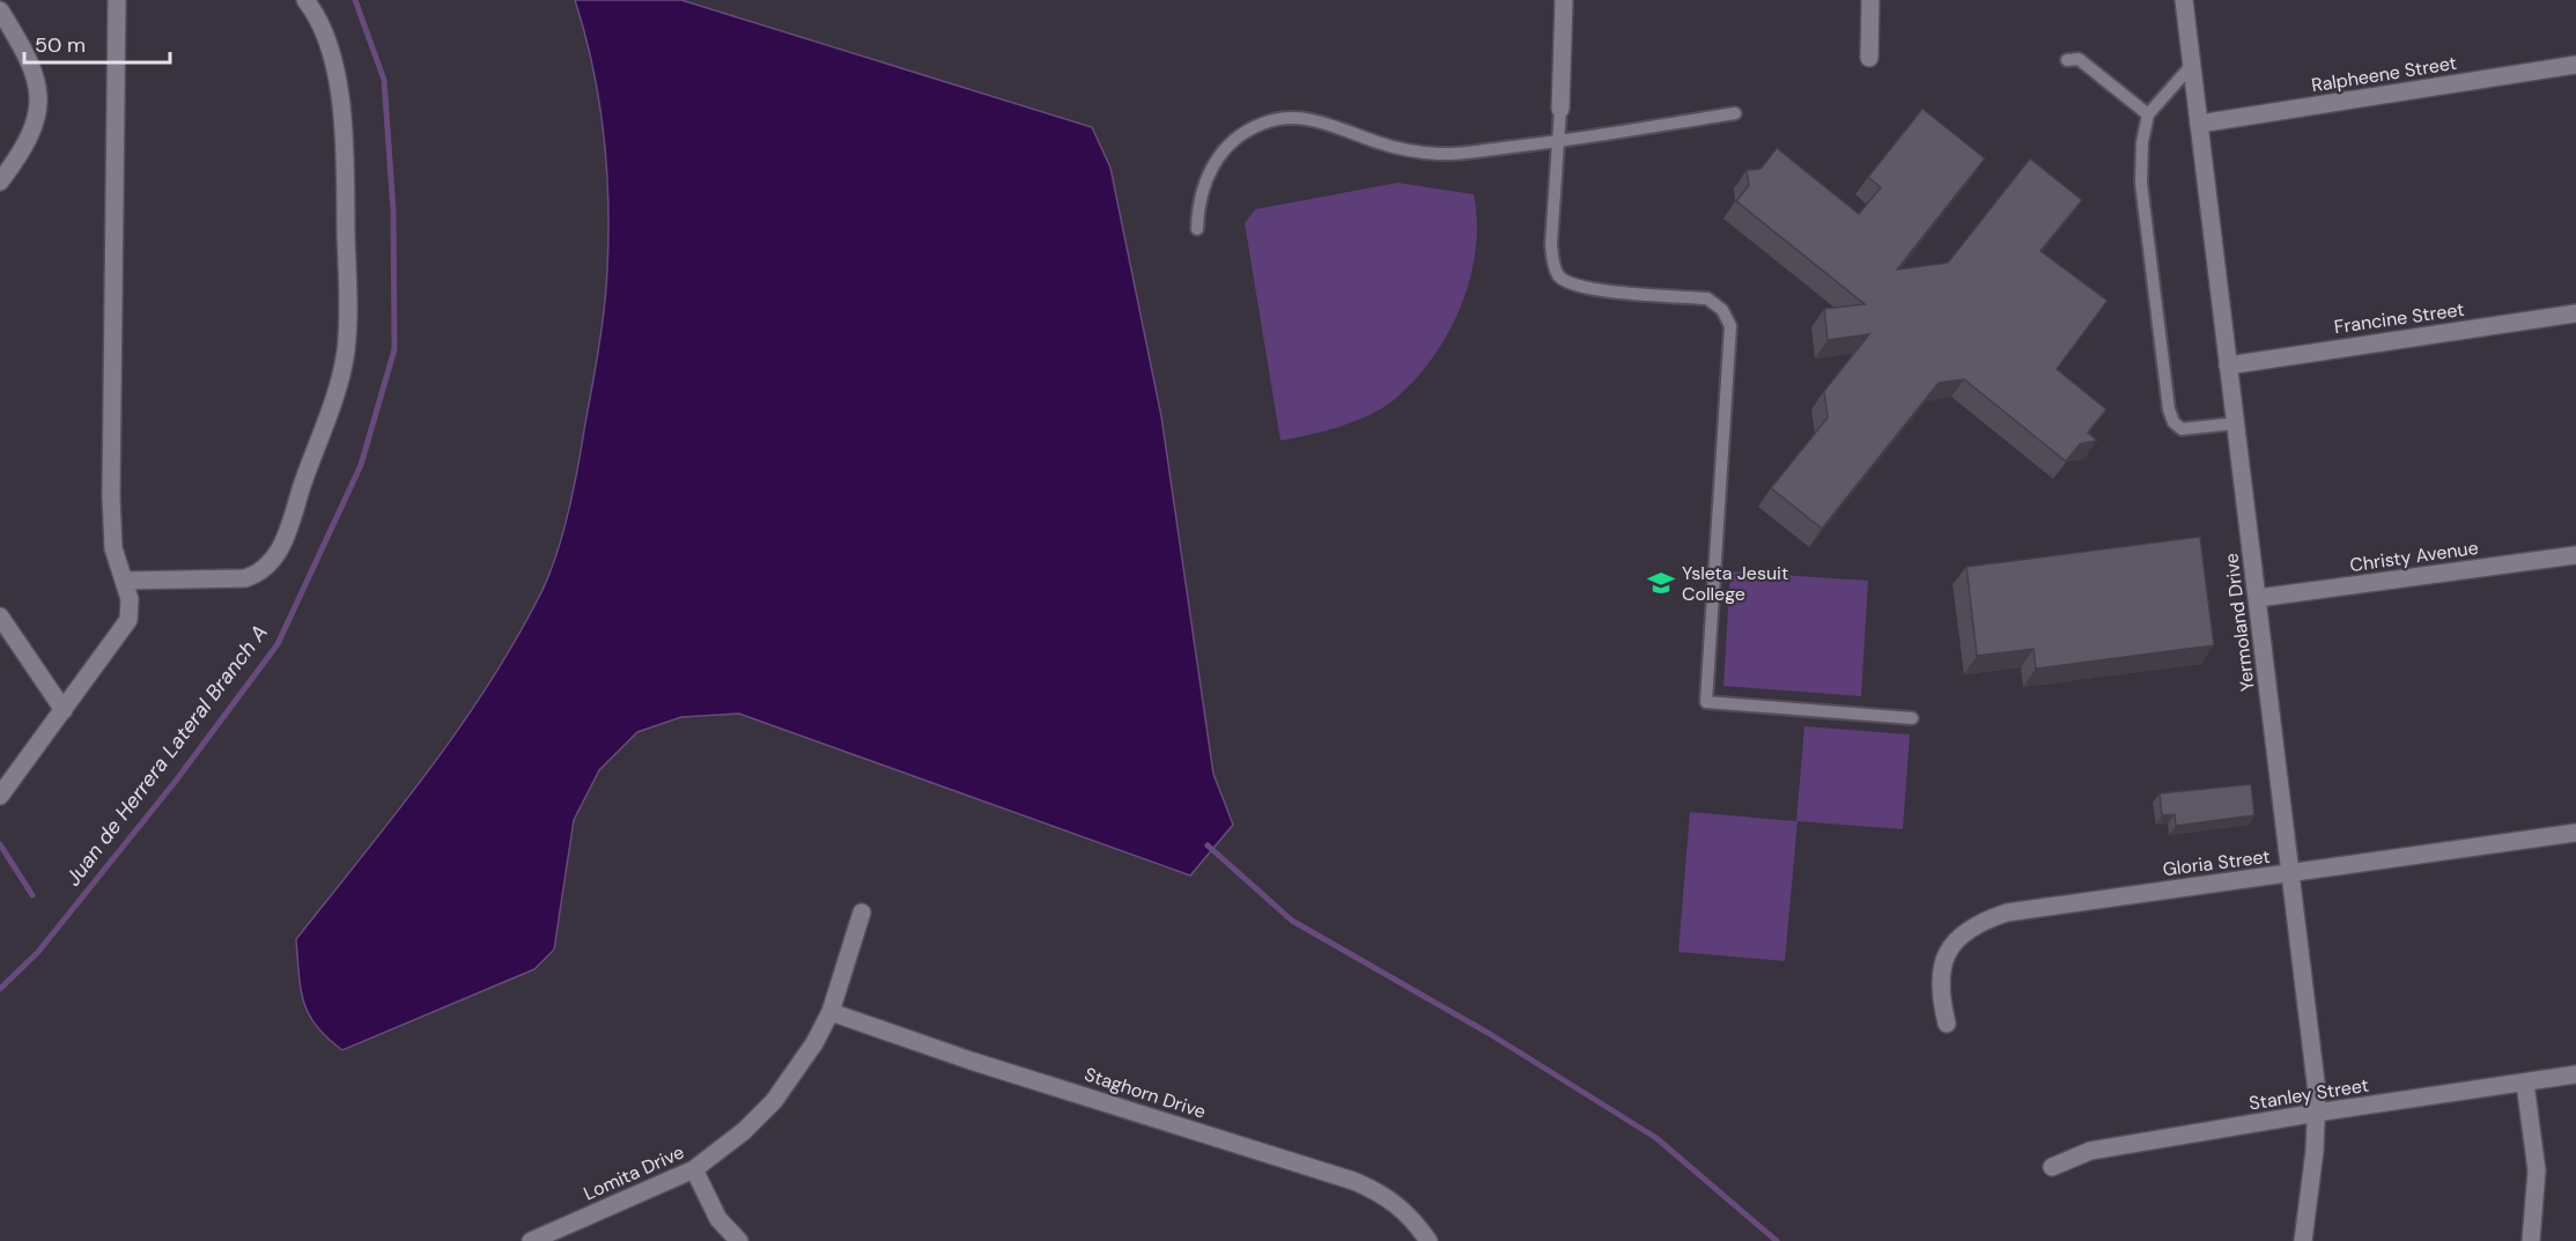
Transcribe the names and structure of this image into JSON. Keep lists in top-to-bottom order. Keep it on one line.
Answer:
{"streets":{"street":["Ralpheene Street","Francine Street","Christy Avenue","Yermoland Drive","Gloria Street","Staghorn Drive","Stanley Street","Lomita Drive"]},"crossings":[["Ralpheene Street","Yermoland Drive"],["Francine Street","Yermoland Drive"],["Christy Avenue","Yermoland Drive"],["Yermoland Drive","Gloria Street"],["Yermoland Drive","Stanley Street"],["Staghorn Drive","Lomita Drive"]],"water":["Juan de Herrera Lateral Branch A"],"places":{"school or university":["Ysleta Jesuit College"]},"scale_bar":"50 m"}
